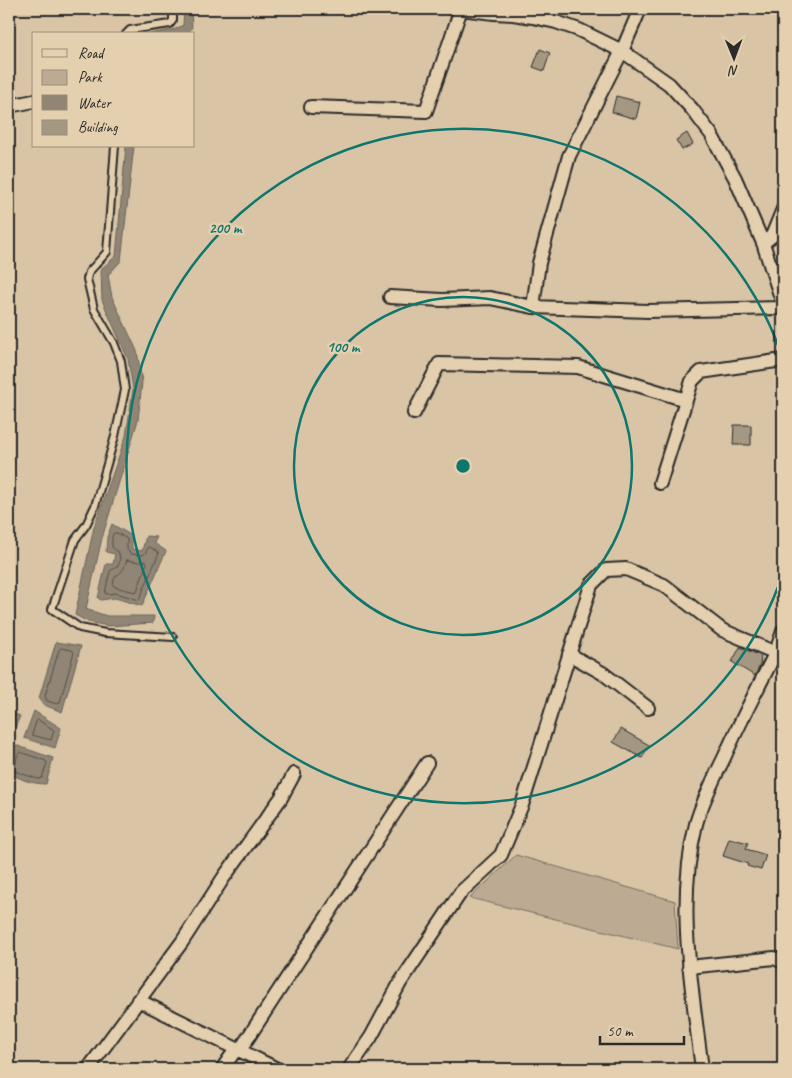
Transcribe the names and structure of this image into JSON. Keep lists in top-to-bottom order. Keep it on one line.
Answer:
{"legend":["Road","Park","Water","Building"],"scale_bar":"50 m","north":"bottom","rings":["200 m","100 m"]}
